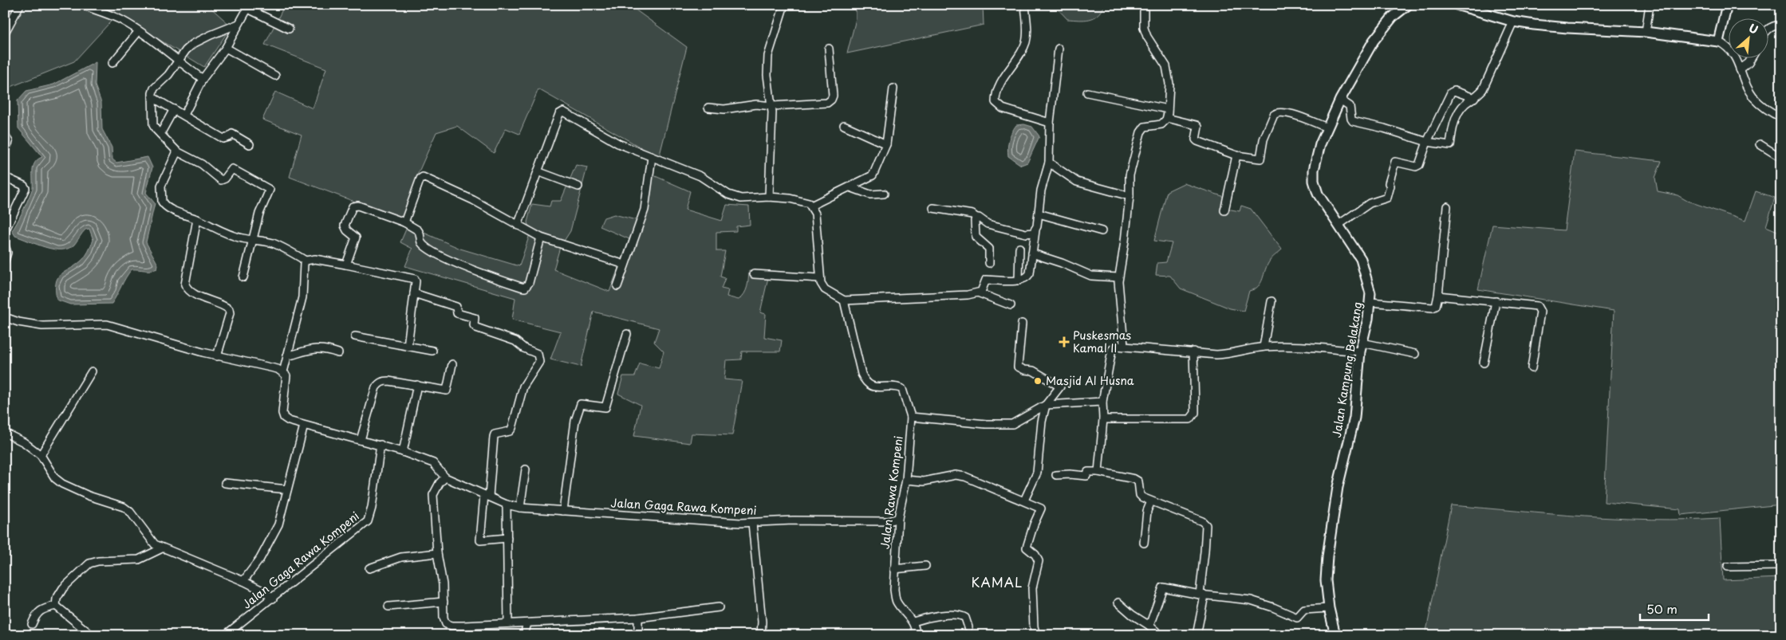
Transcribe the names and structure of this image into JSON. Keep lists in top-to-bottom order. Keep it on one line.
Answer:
{"streets":{"street":["Jalan Kampung Belakang","Jalan Rawa Kompeni","Jalan Gaga Rawa Kompeni"]},"crossings":[["Jalan Rawa Kompeni","Jalan Gaga Rawa Kompeni"]],"districts":["KAMAL"],"places":{"health":["Puskesmas Kamal II"],"other":["Masjid Al Husna"]},"scale_bar":"50 m","north":"top right"}
